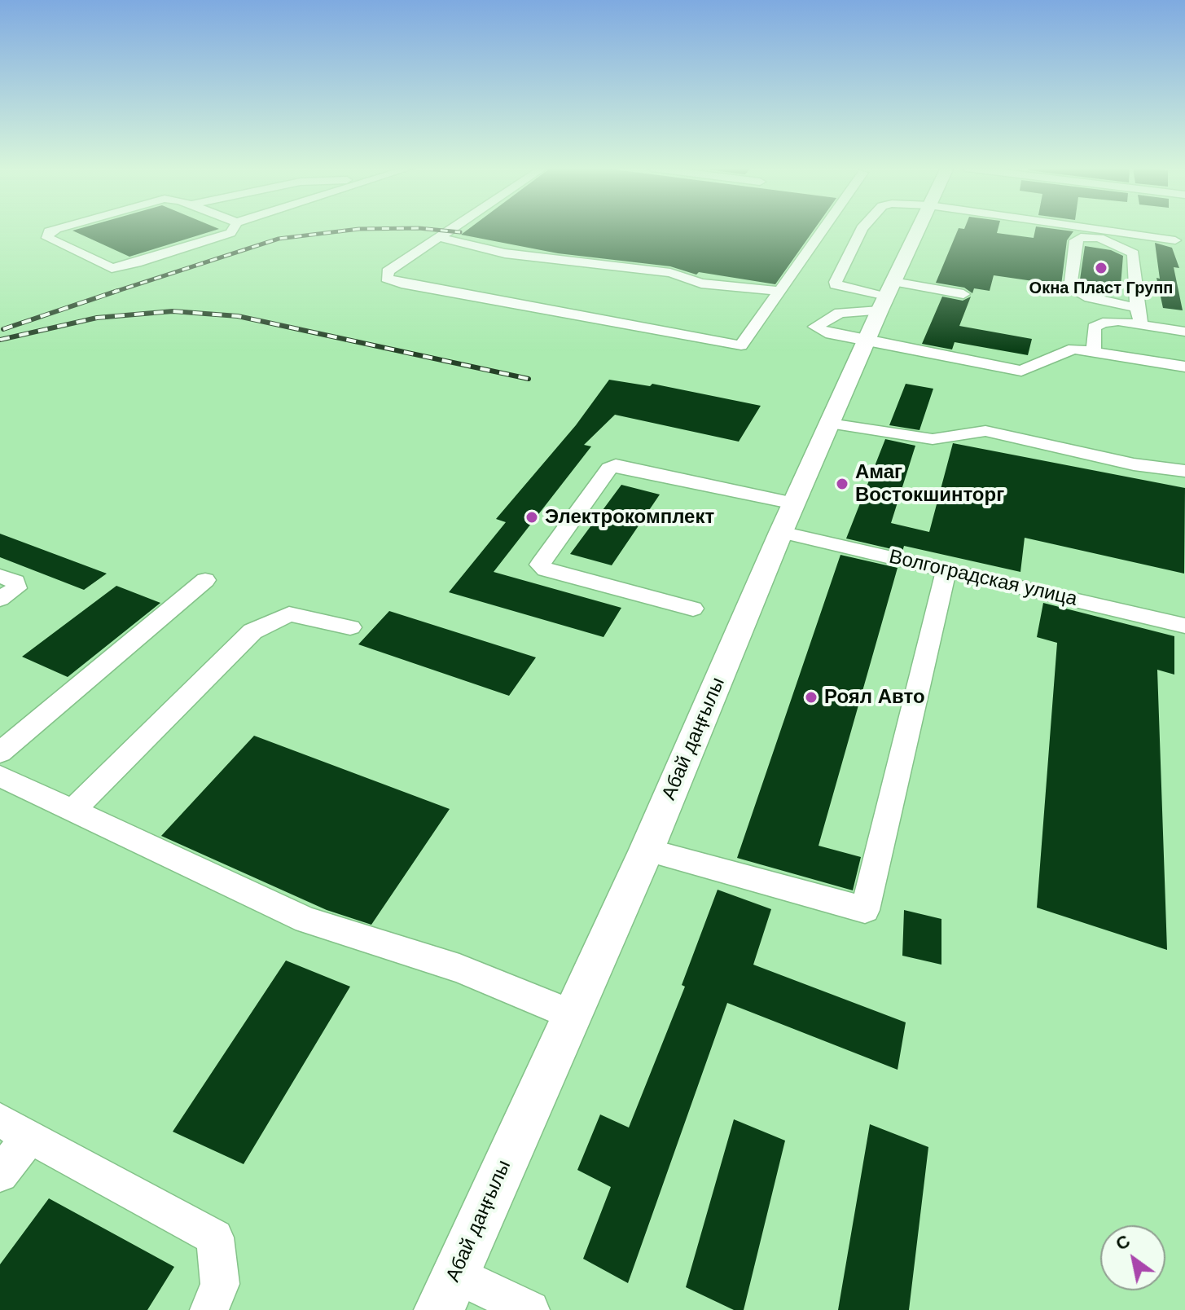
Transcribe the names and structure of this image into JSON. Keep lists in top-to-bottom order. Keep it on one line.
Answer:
{"streets":{"main road":["Абай даңғылы"],"street":["Волгоградская улица"]},"crossings":[["Волгоградская улица","Абай даңғылы"]],"places":["Окна Пласт Групп","Амаг Востокшинторг","Электрокомплект","Роял Авто"],"north":"top left"}
